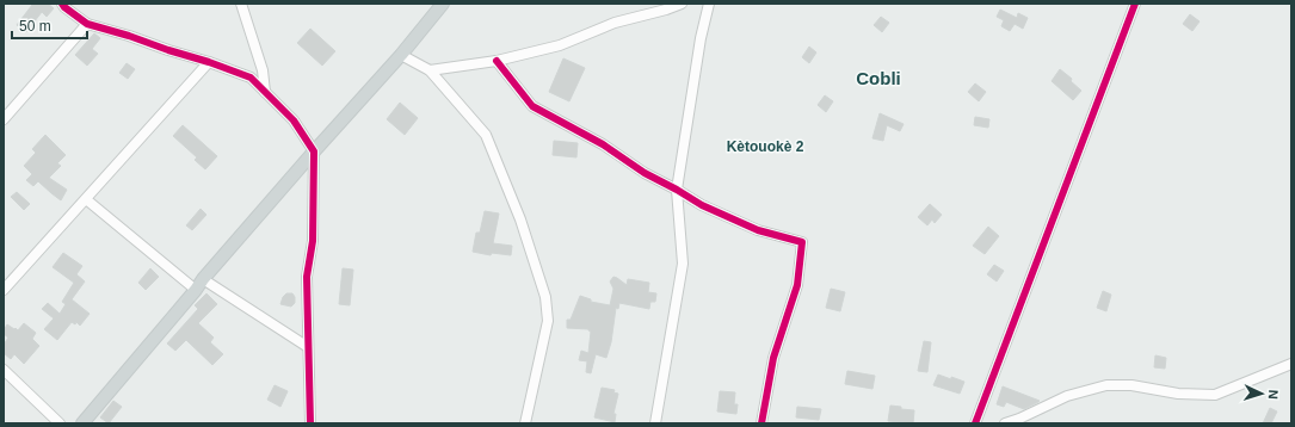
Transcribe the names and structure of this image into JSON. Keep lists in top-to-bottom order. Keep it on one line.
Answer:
{"districts":["Cobli","Kètouokè 2"],"scale_bar":"50 m","north":"right"}
